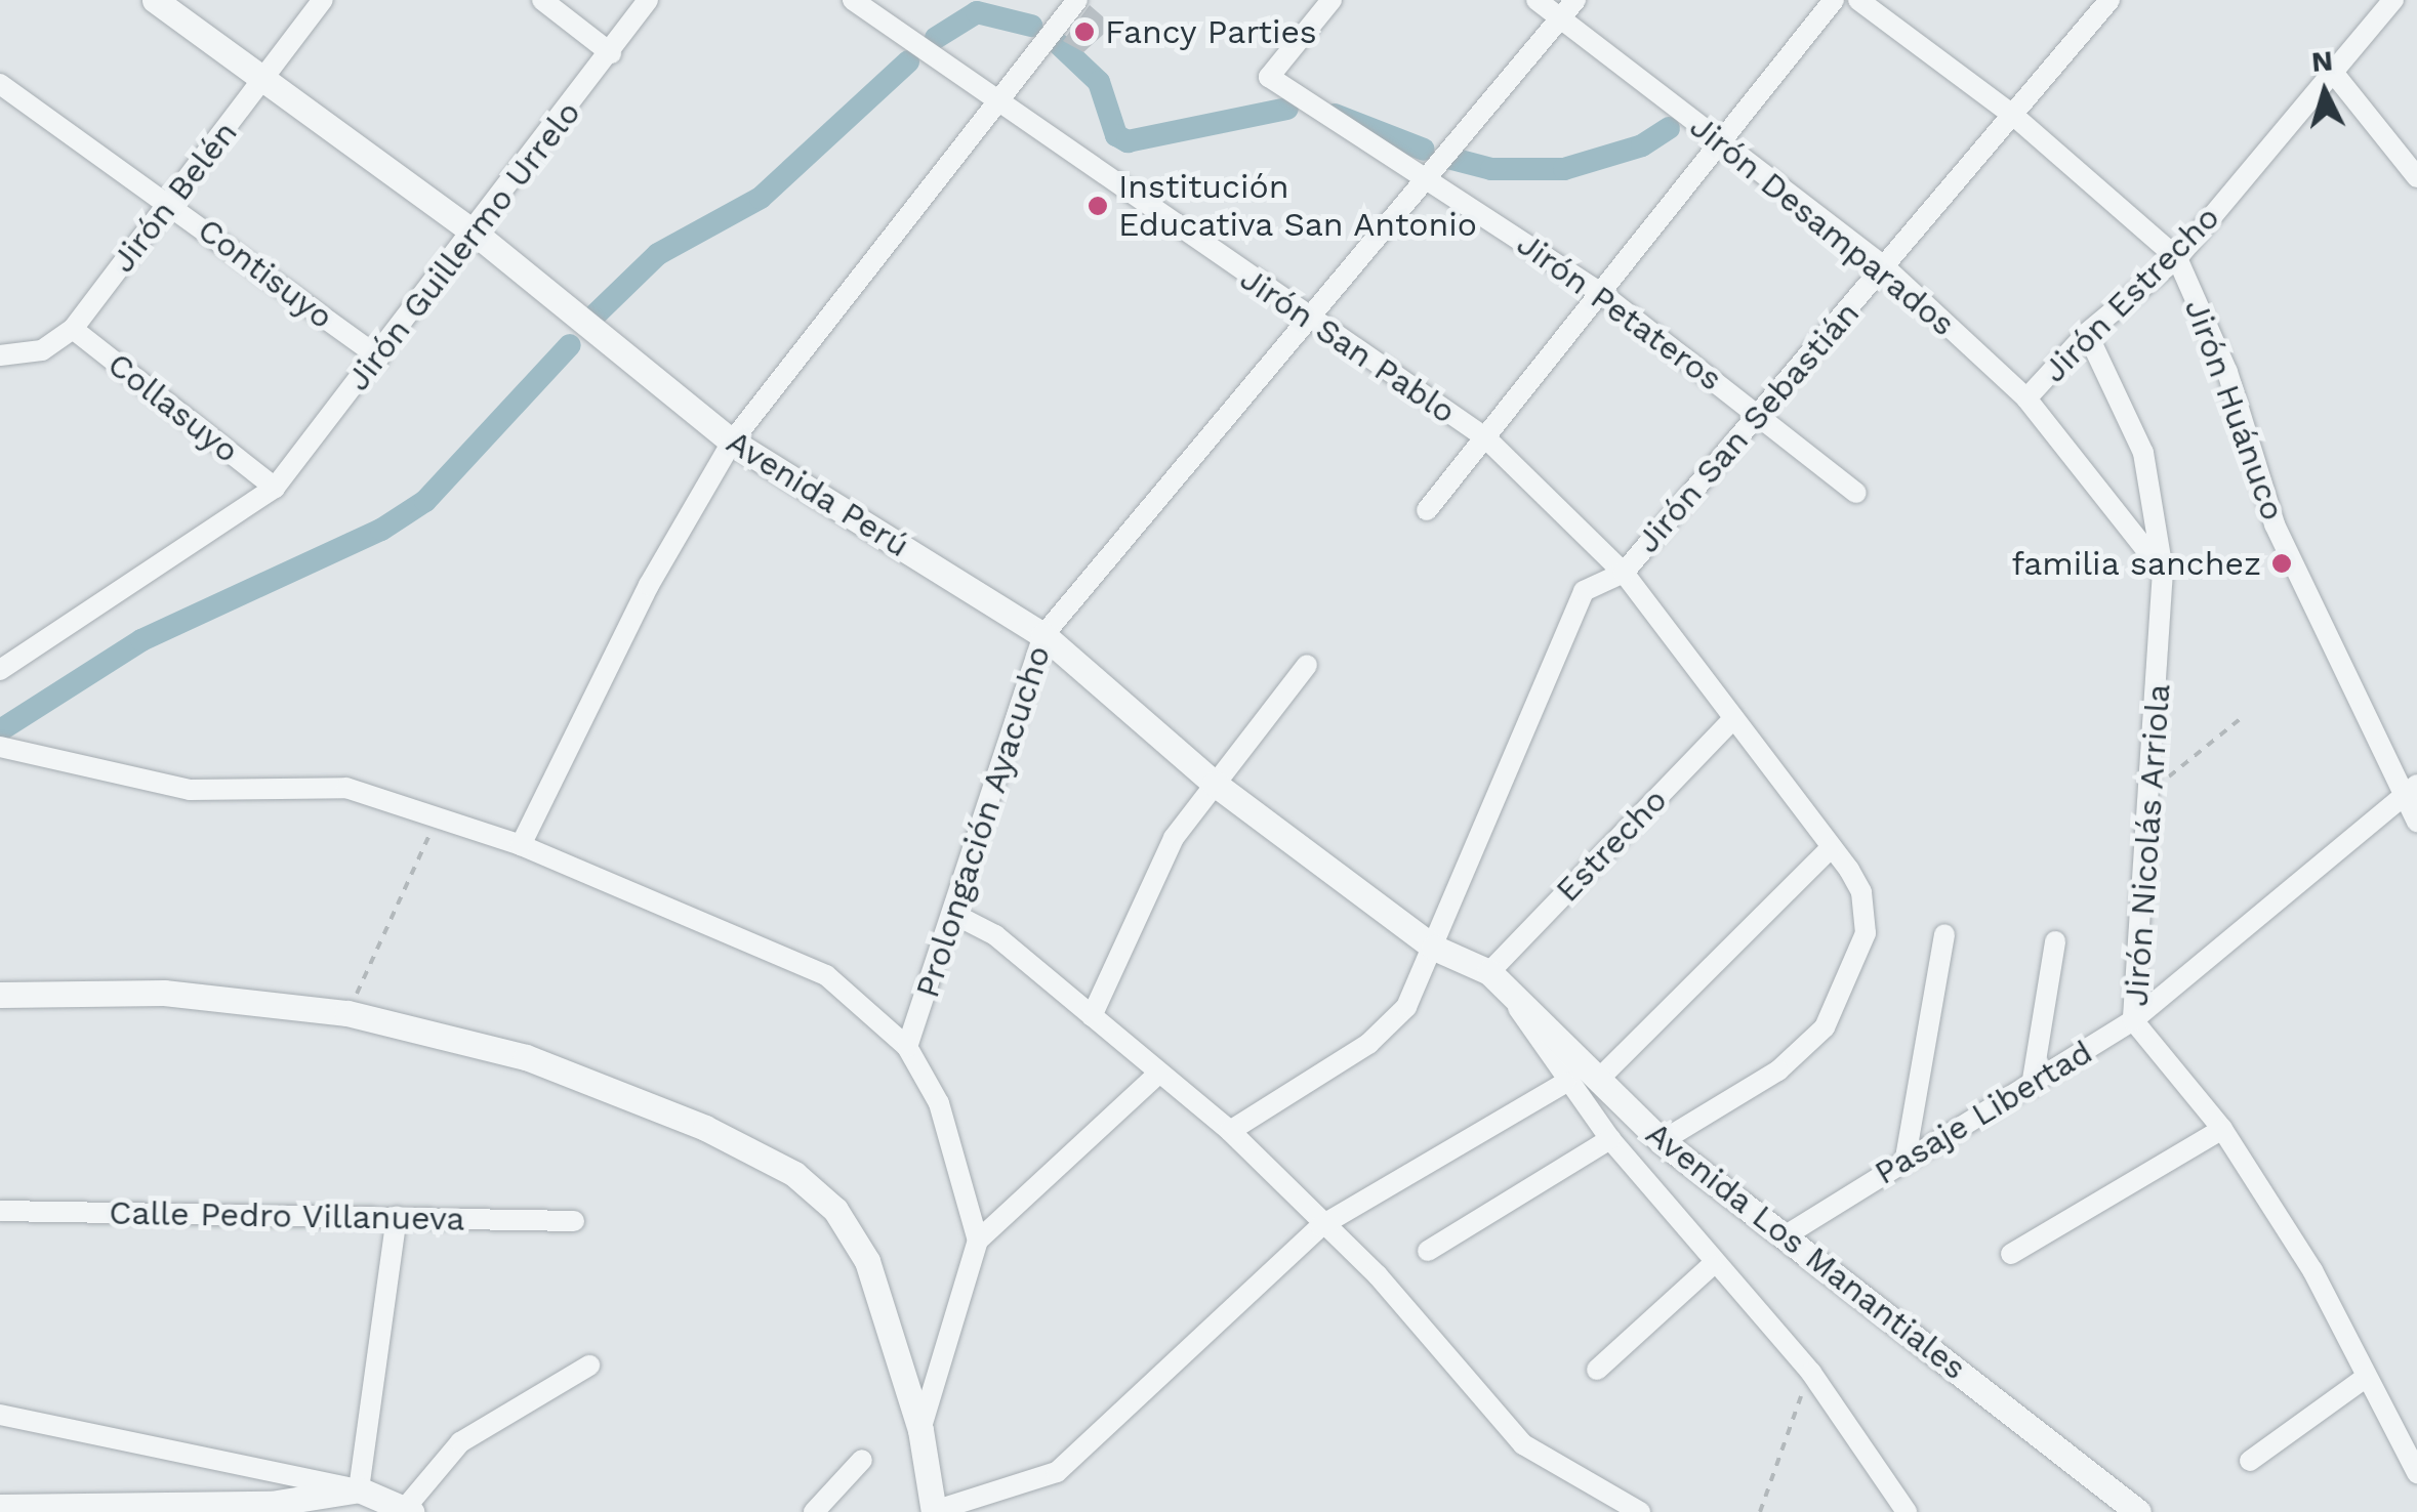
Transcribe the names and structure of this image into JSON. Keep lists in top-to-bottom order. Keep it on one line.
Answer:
{"streets":{"street":["Jirón Belén","Jirón Desamparados","Jirón Guillermo Urrelo","Contisuyo","Jirón Estrecho","Jirón Petateros","Jirón San Pablo","Collasuyo","Jirón Huánuco","Jirón San Sebastián","Avenida Perú","Prolongación Ayacucho","Estrecho","Jirón Nicolás Arriola","Pasaje Libertad","Calle Pedro Villanueva","Avenida Los Manantiales"]},"crossings":[["Jirón Belén","Contisuyo"],["Jirón Belén","Collasuyo"],["Jirón Belén","Avenida Perú"],["Jirón Desamparados","Jirón Estrecho"],["Jirón Desamparados","Jirón San Sebastián"],["Jirón Desamparados","Prolongación Ayacucho"],["Jirón Desamparados","Jirón Nicolás Arriola"],["Jirón Guillermo Urrelo","Contisuyo"],["Jirón Guillermo Urrelo","Collasuyo"],["Jirón Guillermo Urrelo","Avenida Perú"],["Jirón Estrecho","Jirón Huánuco"],["Jirón Estrecho","Jirón Nicolás Arriola"],["Jirón Petateros","Jirón San Sebastián"],["Jirón Petateros","Prolongación Ayacucho"],["Jirón San Pablo","Jirón San Sebastián"],["Jirón San Pablo","Prolongación Ayacucho"],["Jirón San Pablo","Estrecho"],["Jirón San Pablo","Avenida Los Manantiales"],["Jirón Huánuco","Jirón San Sebastián"],["Jirón Huánuco","Pasaje Libertad"],["Jirón San Sebastián","Avenida Perú"],["Avenida Perú","Prolongación Ayacucho"],["Avenida Perú","Estrecho"],["Avenida Perú","Avenida Los Manantiales"],["Estrecho","Avenida Los Manantiales"],["Jirón Nicolás Arriola","Pasaje Libertad"],["Pasaje Libertad","Avenida Los Manantiales"]],"places":["Fancy Parties","Institución Educativa San Antonio","familia sanchez"],"north":"top"}
